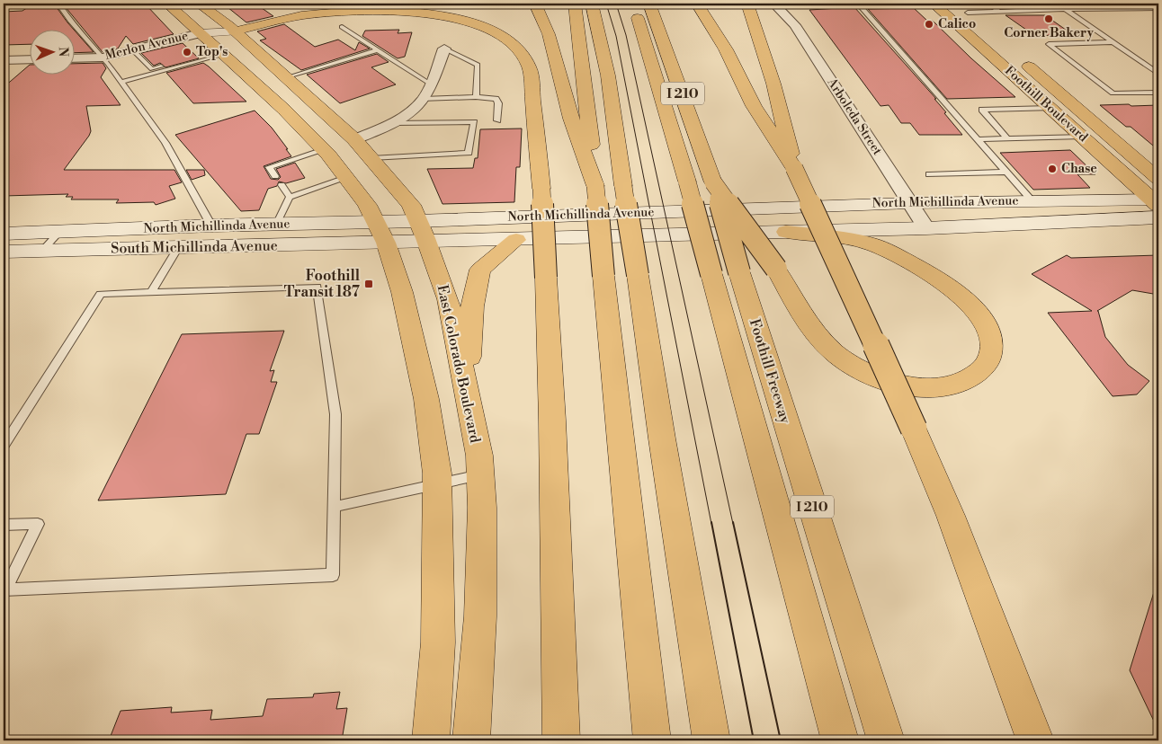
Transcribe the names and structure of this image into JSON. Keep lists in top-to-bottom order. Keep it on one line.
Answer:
{"streets":{"main road":["Merlon Avenue","I 210","Foothill Boulevard","North Michillinda Avenue","South Michillinda Avenue","East Colorado Boulevard","Foothill Freeway"],"street":["Arboleda Street"]},"crossings":[["Merlon Avenue","East Colorado Boulevard"],["Foothill Boulevard","North Michillinda Avenue"],["Arboleda Street","North Michillinda Avenue"],["North Michillinda Avenue","South Michillinda Avenue"],["North Michillinda Avenue","East Colorado Boulevard"]],"places":{"other":["Corner Bakery","Calico","Top's","Chase"],"transit":["Foothill Transit 187"]},"north":"right"}
